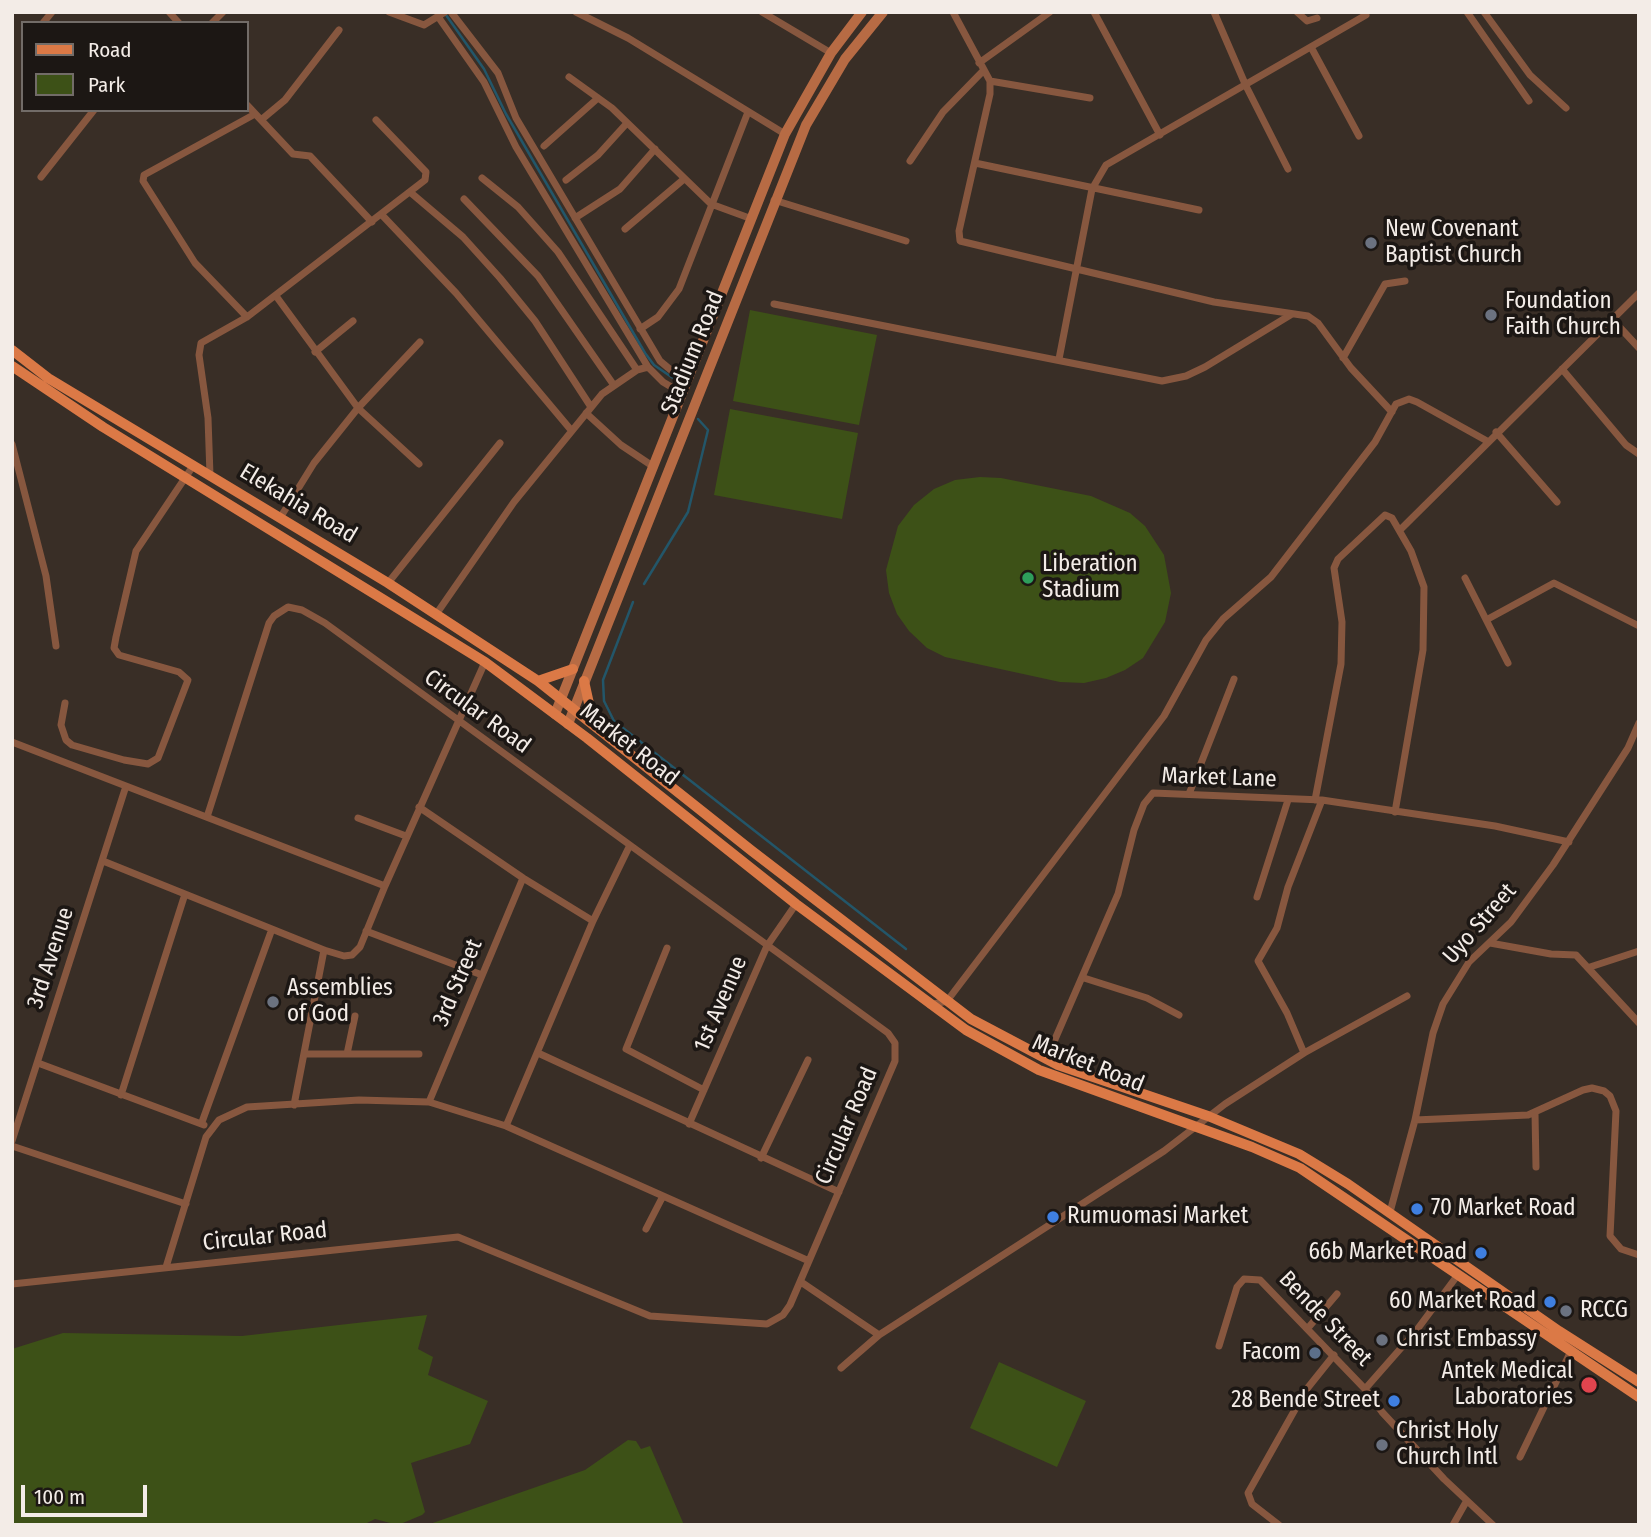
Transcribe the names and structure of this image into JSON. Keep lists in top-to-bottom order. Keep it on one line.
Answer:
{"streets":{"main road":["Stadium Road","Elekahia Road","Market Road"],"street":["Circular Road","Market Lane","Uyo Street","3rd Avenue","3rd Street","1st Avenue","Bende Street"]},"crossings":[["Stadium Road","Elekahia Road"],["Stadium Road","Market Road"],["Elekahia Road","Market Road"],["Circular Road","1st Avenue"],["Market Road","Market Lane"],["Market Road","Uyo Street"],["Market Road","1st Avenue"],["Market Road","Bende Street"],["Market Lane","Uyo Street"]],"places":["New Covenant Baptist Church","Foundation Faith Church","Liberation Stadium","Assemblies of God","70 Market Road","Rumuomasi Market","66b Market Road","60 Market Road","RCCG","Christ Embassy","Facom","Antek Medical Laboratories","28 Bende Street","Christ Holy Church Intl"],"legend":["Road","Park"],"scale_bar":"100 m"}
